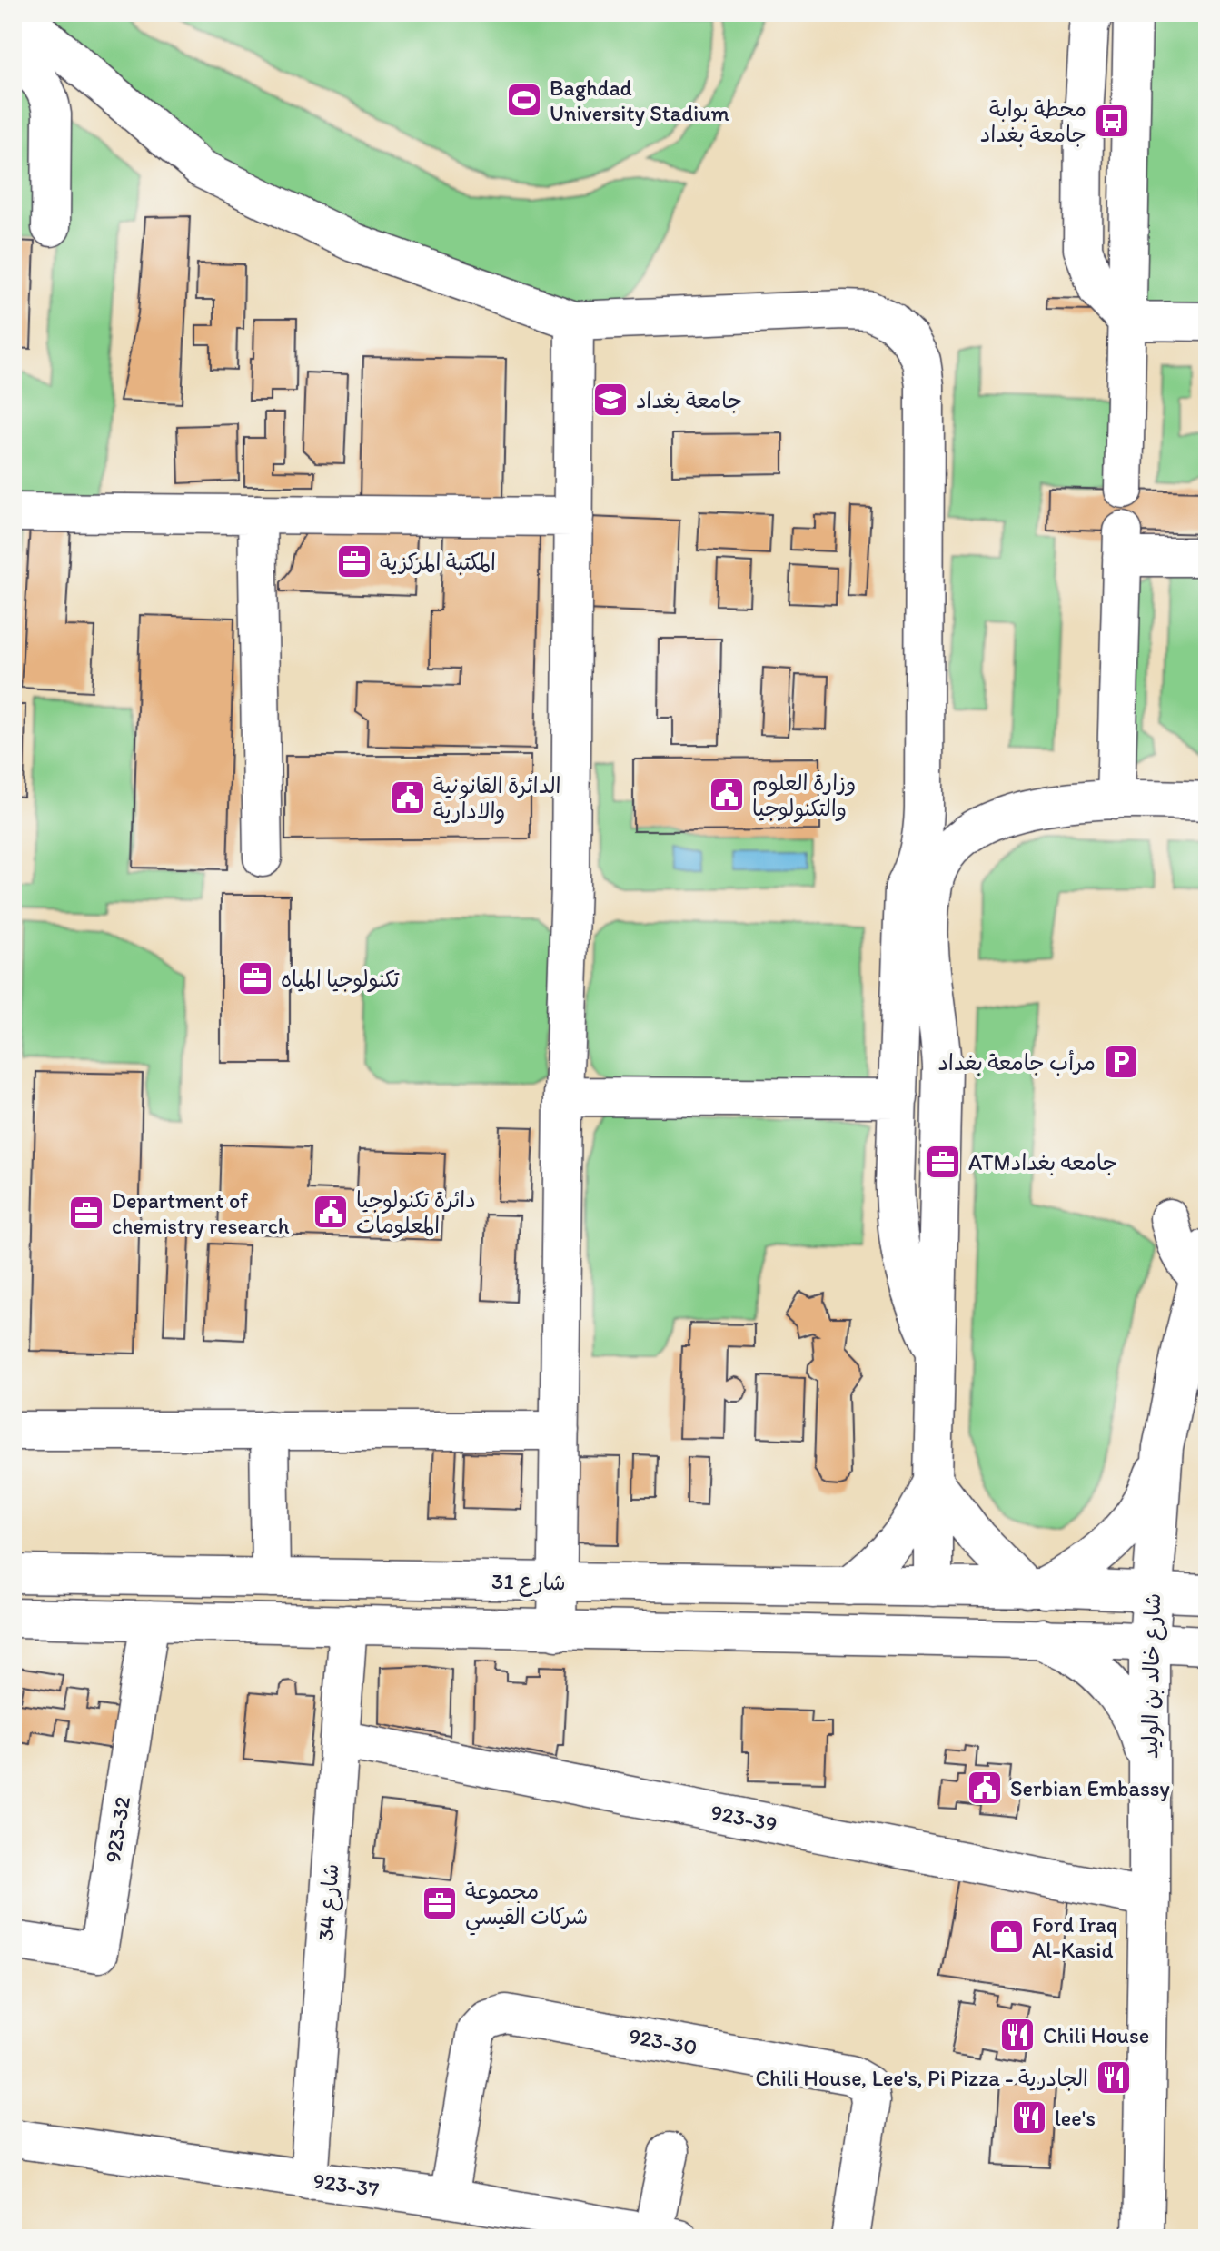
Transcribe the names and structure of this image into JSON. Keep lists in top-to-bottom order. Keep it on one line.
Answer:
{"streets":{"main road":["شارع خالد بن الوليد"],"street":["شارع 31","923-39","923-32","شارع 34","923-30","923-37"]},"crossings":[["شارع 31","شارع خالد بن الوليد"],["شارع خالد بن الوليد","923-39"],["923-39","شارع 34"],["شارع 34","923-37"],["923-30","923-37"]],"places":{"sports":["Baghdad University Stadium"],"bus stop":["محطة بوابة جامعة بغداد"],"school or university":["جامعة بغداد"],"office":["المكتبة المركزية","تكنولوجيا المياه","ATMجامعه بغداد","Department of chemistry research","مجموعة شركات القيسي"],"public building":["وزارة العلوم والتكنولوجيا","الدائرة القانونية والادارية","دائرة تكنولوجيا المعلومات","Serbian Embassy"],"parking":["مرأب جامعة بغداد"],"shop":["Ford Iraq Al-Kasid"],"restaurant":["Chili House","Chili House, Lee's, Pi Pizza - الجادرية","lee's"]}}
